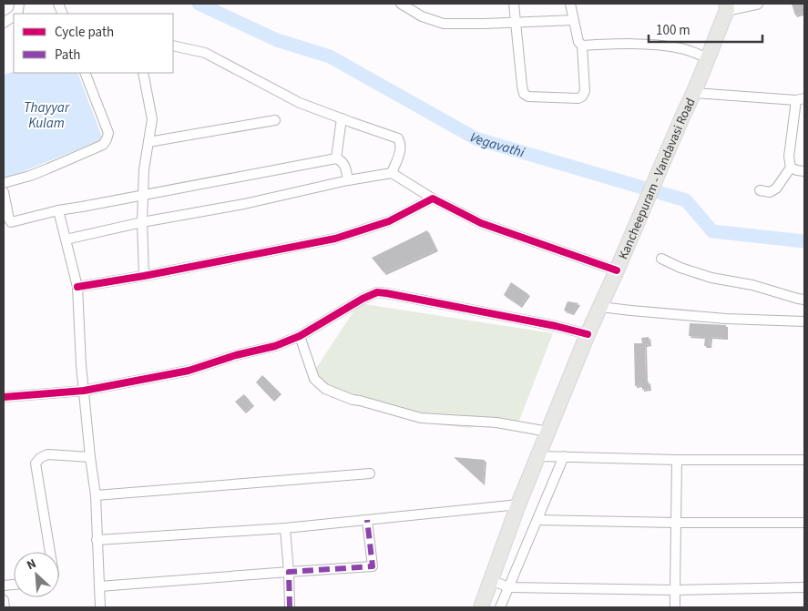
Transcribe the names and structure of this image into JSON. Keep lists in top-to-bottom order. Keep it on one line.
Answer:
{"streets":{"main road":["Kancheepuram - Vandavasi Road"]},"water":["Thayyar Kulam","Vegavathi"],"legend":["Cycle path","Path"],"scale_bar":"100 m","north":"top left"}
